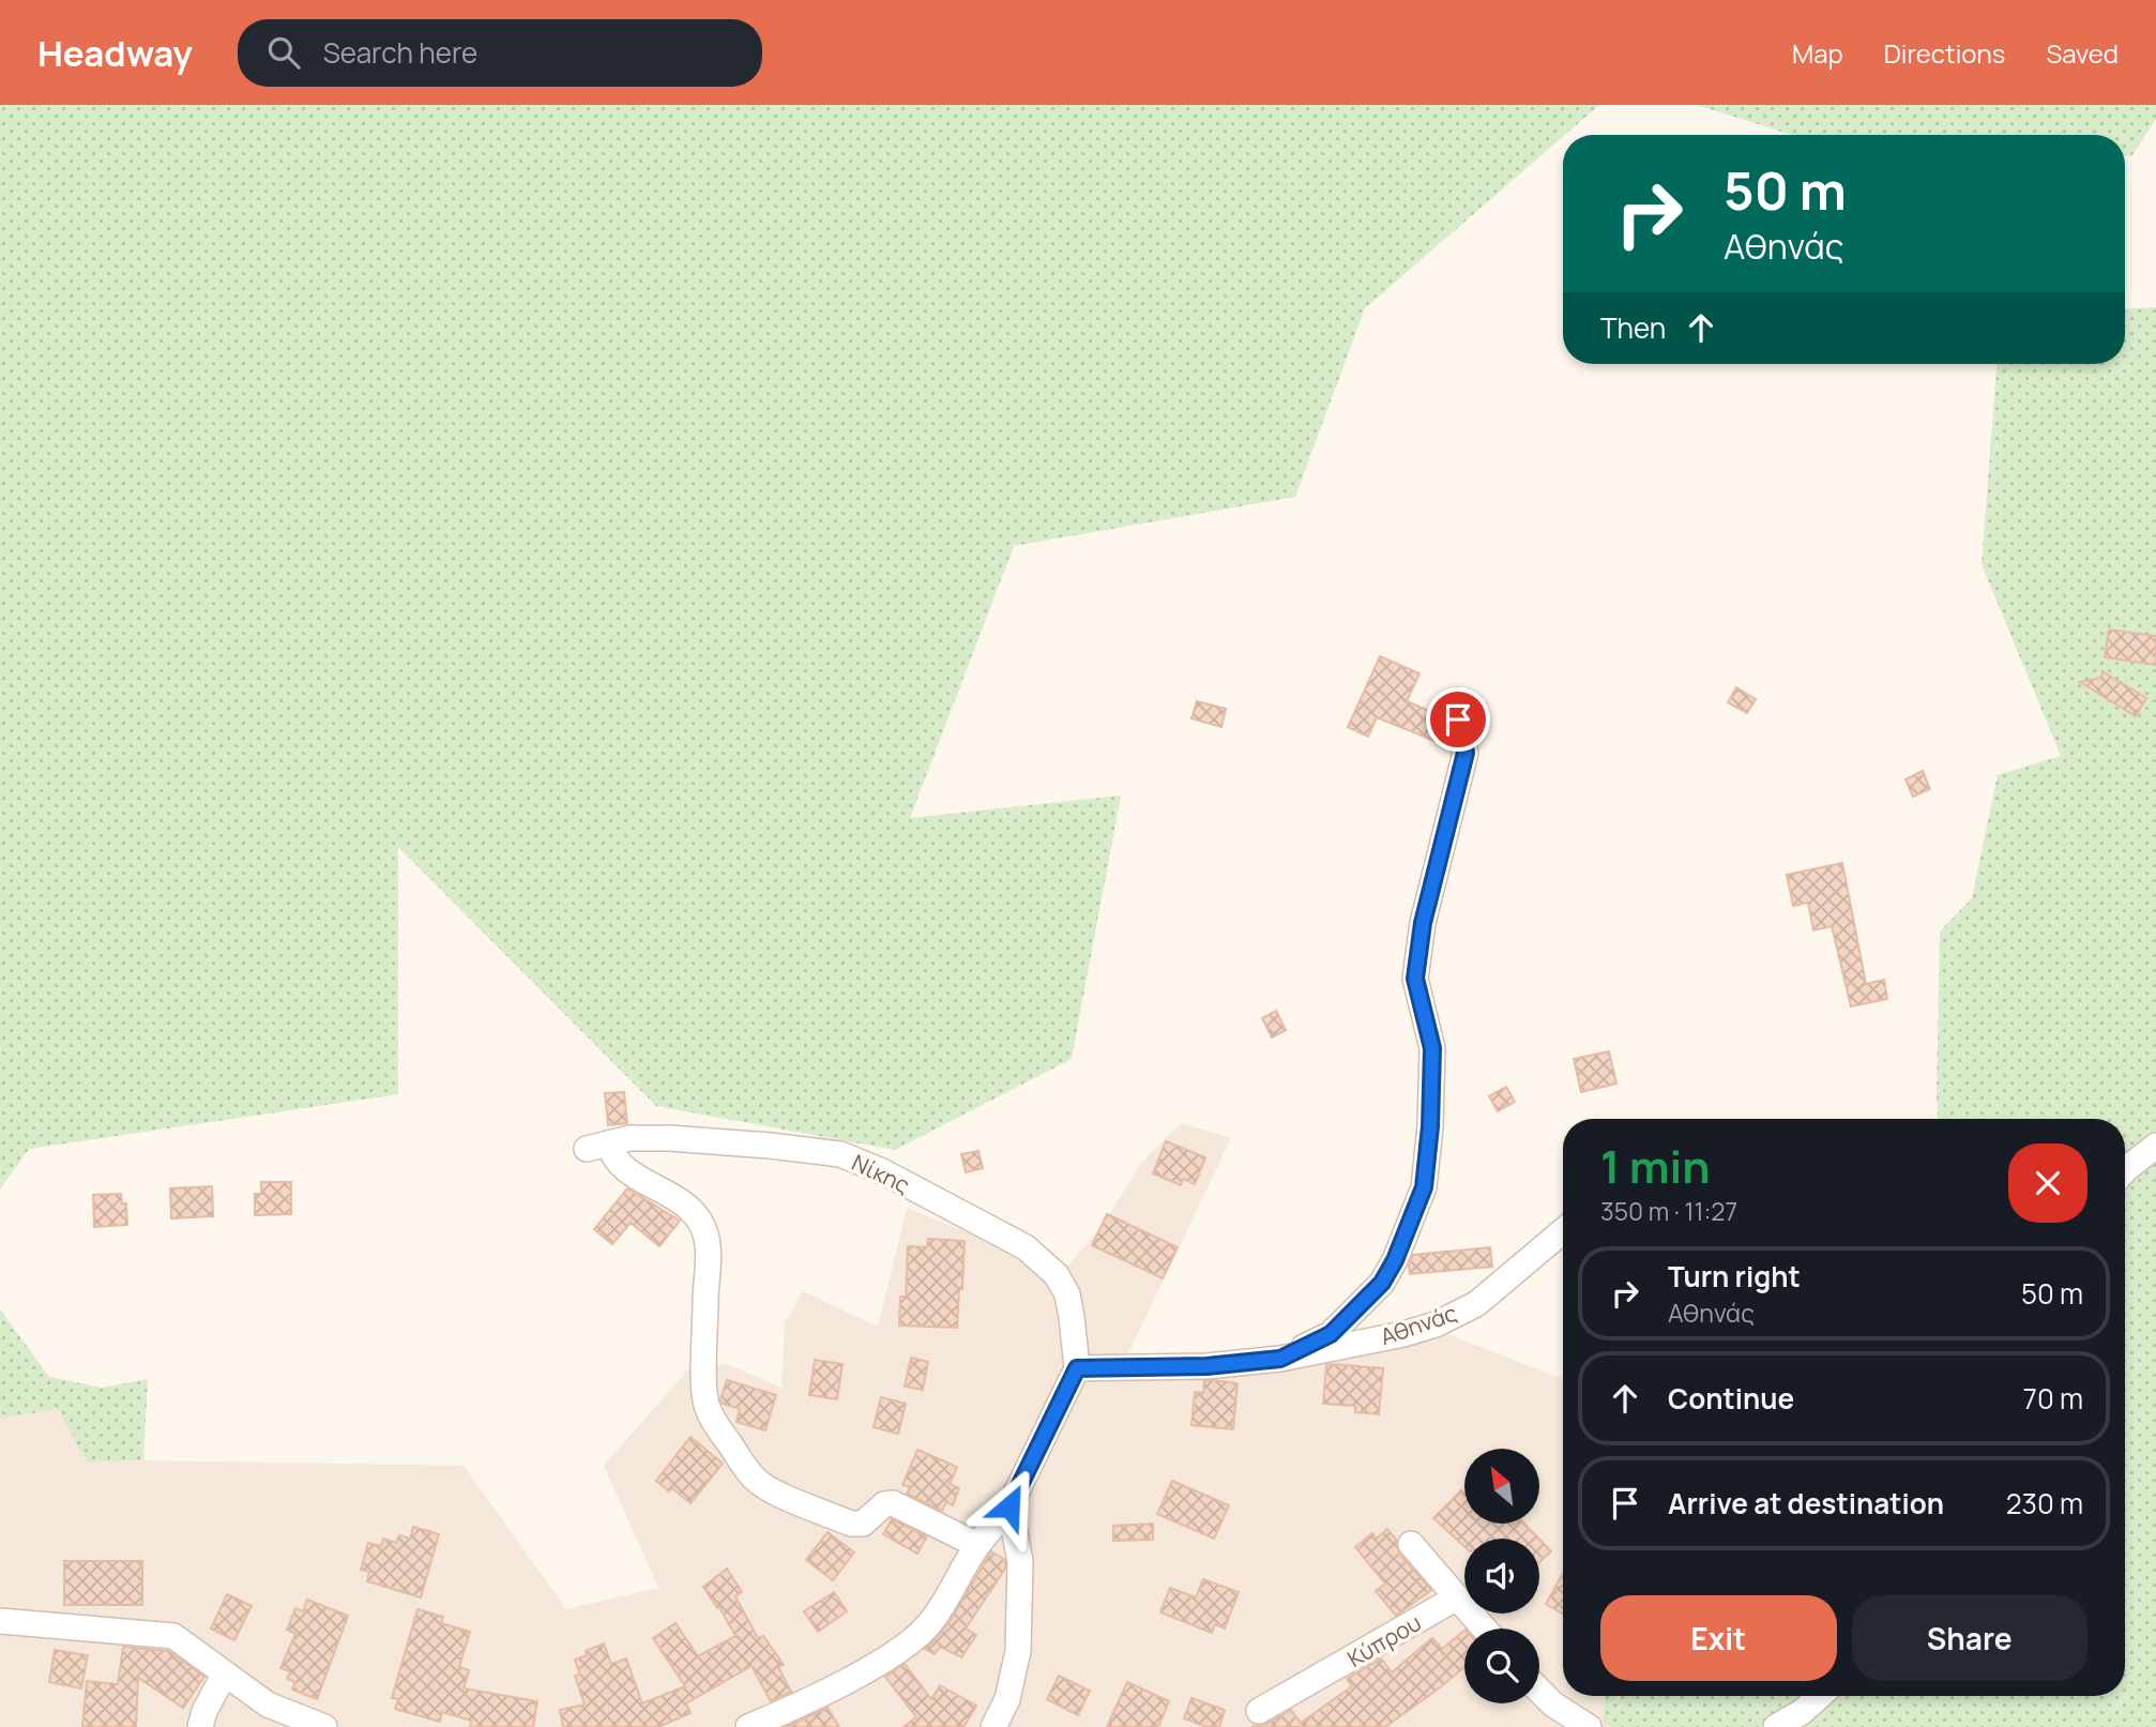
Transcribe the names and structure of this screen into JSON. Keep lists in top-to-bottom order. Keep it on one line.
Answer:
{"streets":{"street":["Νίκης","Αθηνάς","Κύπρου"]},"crossings":[["Νίκης","Αθηνάς"]],"north":"top left","page":{"header":"Headway","search":"Search here","nav":["Map","Directions","Saved"],"turn":["50 m","Αθηνάς"],"then":"Then","heading":["1 min","350 m · 11:27"],"list":[{"name":"Turn right","note":"Αθηνάς","value":"50 m"},{"name":"Continue","value":"70 m"},{"name":"Arrive at destination","value":"230 m"}],"buttons":["Exit","Share"]}}
